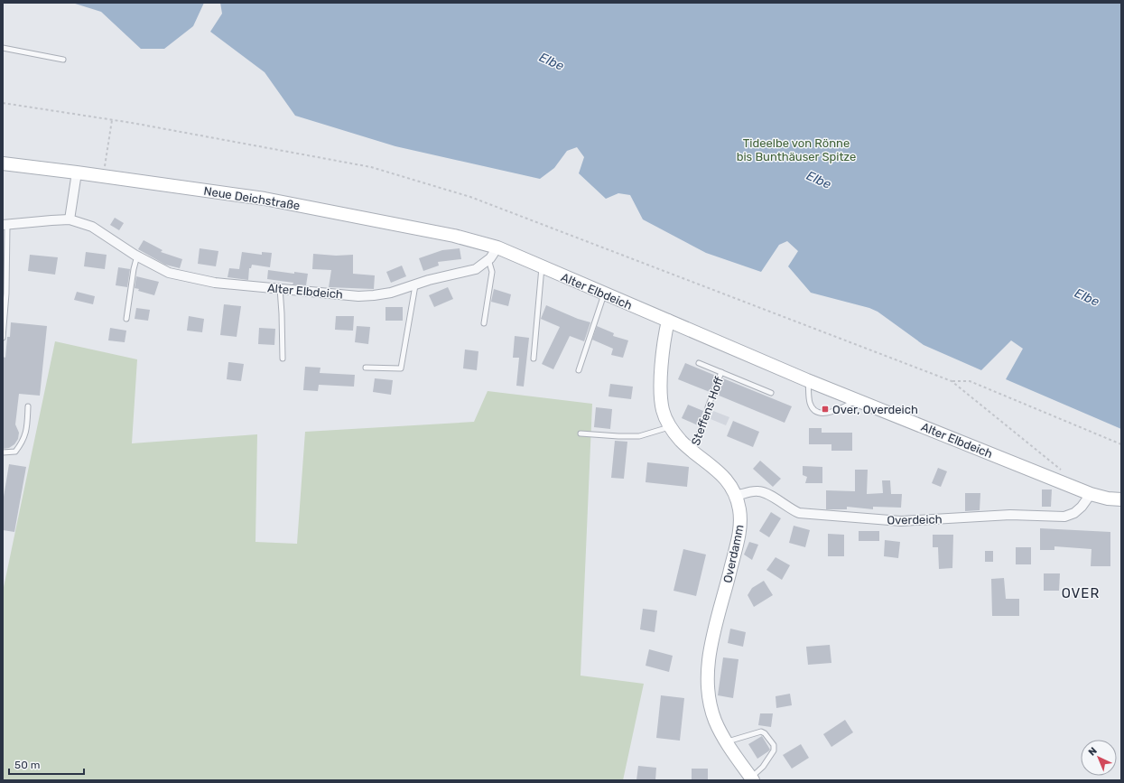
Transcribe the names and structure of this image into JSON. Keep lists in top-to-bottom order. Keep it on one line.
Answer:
{"streets":{"street":["Neue Deichstraße","Alter Elbdeich","Overdeich","Overdamm"],"lane":["Steffens Hoff"]},"crossings":[["Neue Deichstraße","Alter Elbdeich"],["Alter Elbdeich","Overdeich"],["Alter Elbdeich","Overdamm"],["Steffens Hoff","Overdamm"],["Overdeich","Overdamm"]],"districts":["OVER"],"water":["Elbe"],"parks":["Tideelbe von Rönne bis Bunthäuser Spitze"],"places":{"transit":["Over, Overdeich"]},"scale_bar":"50 m","north":"top left"}
